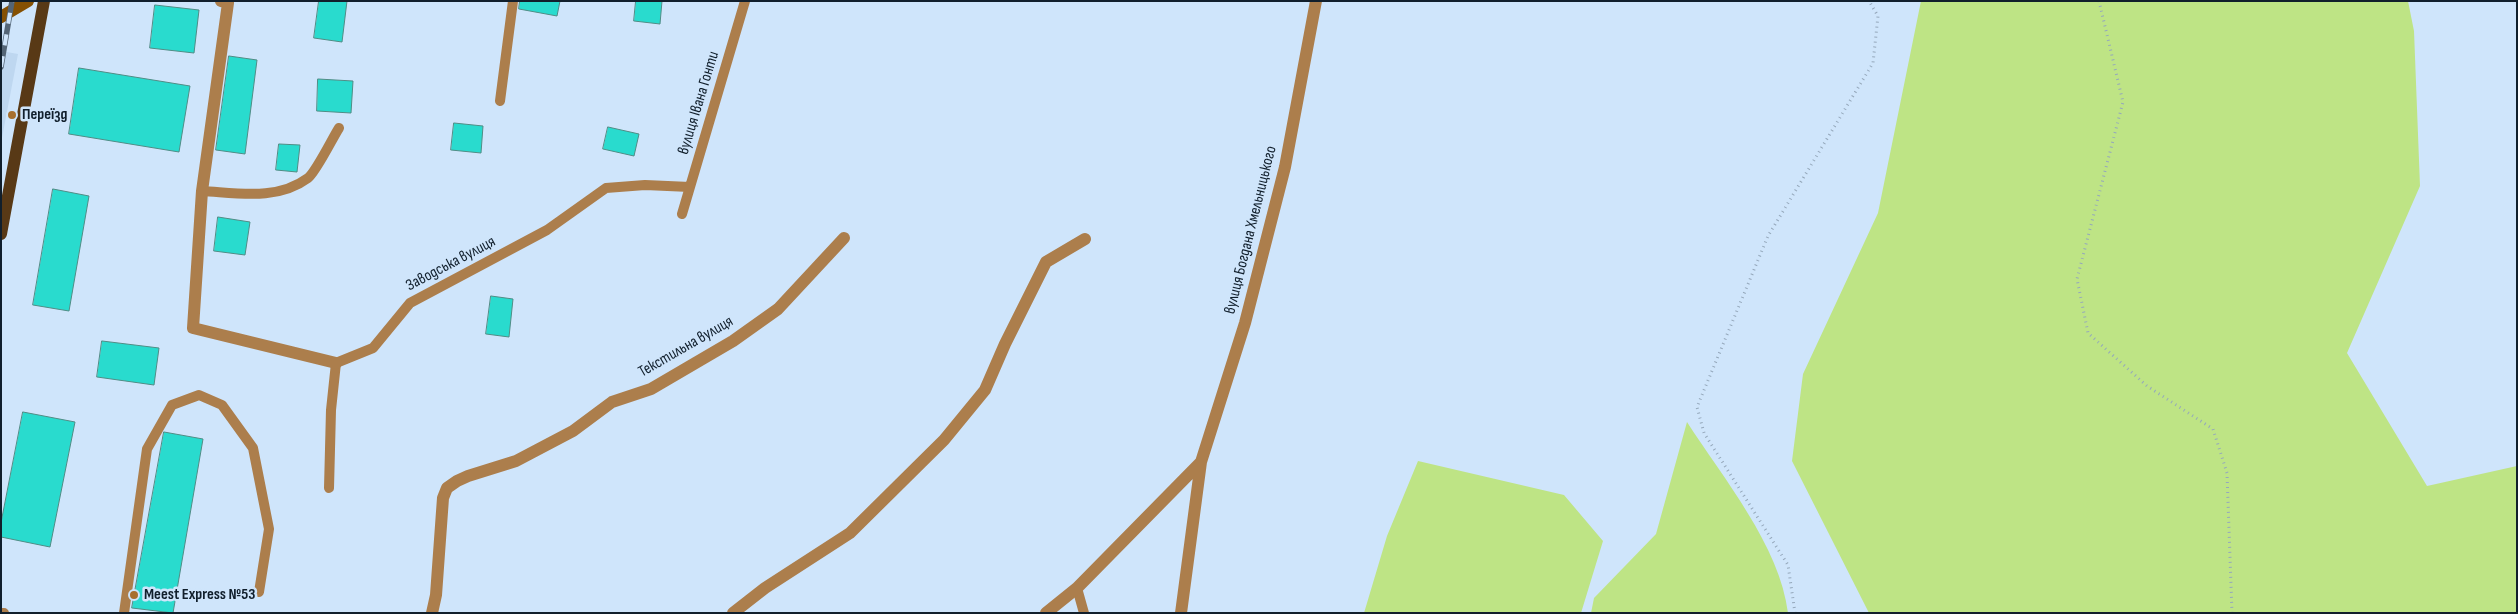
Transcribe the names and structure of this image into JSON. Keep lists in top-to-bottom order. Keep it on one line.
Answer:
{"streets":{"street":["вулиця Богдана Хмельницького","Текстильна вулиця"],"lane":["вулиця Івана Гонти","Заводська вулиця"]},"crossings":[["вулиця Івана Гонти","Заводська вулиця"]],"places":["Переїзд","Meest Express №53"]}
